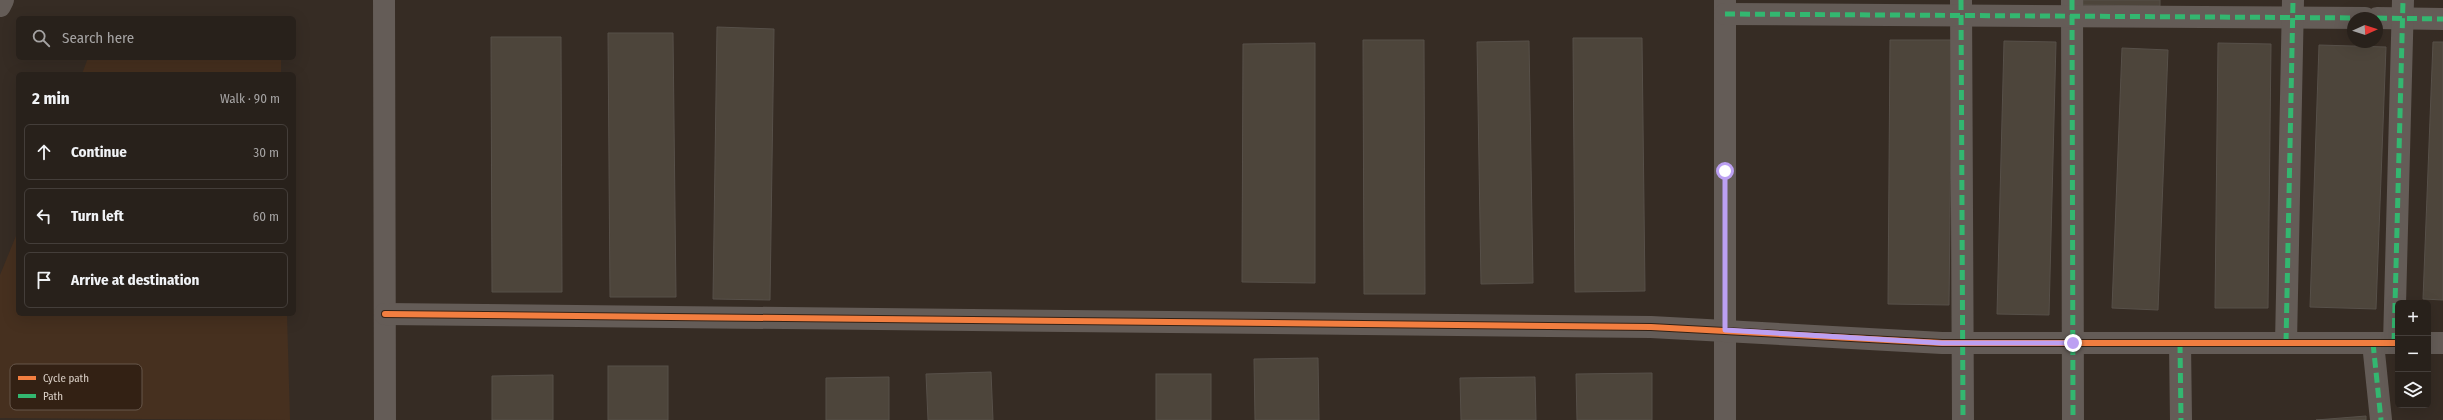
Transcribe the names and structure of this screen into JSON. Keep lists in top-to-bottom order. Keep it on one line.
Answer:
{"legend":["Cycle path","Path"],"north":"right","page":{"search":"Search here","heading":["2 min","Walk · 90 m"],"list":[["Continue","30 m"],["Turn left","60 m"],"Arrive at destination"],"map_buttons":["+","−"]}}
